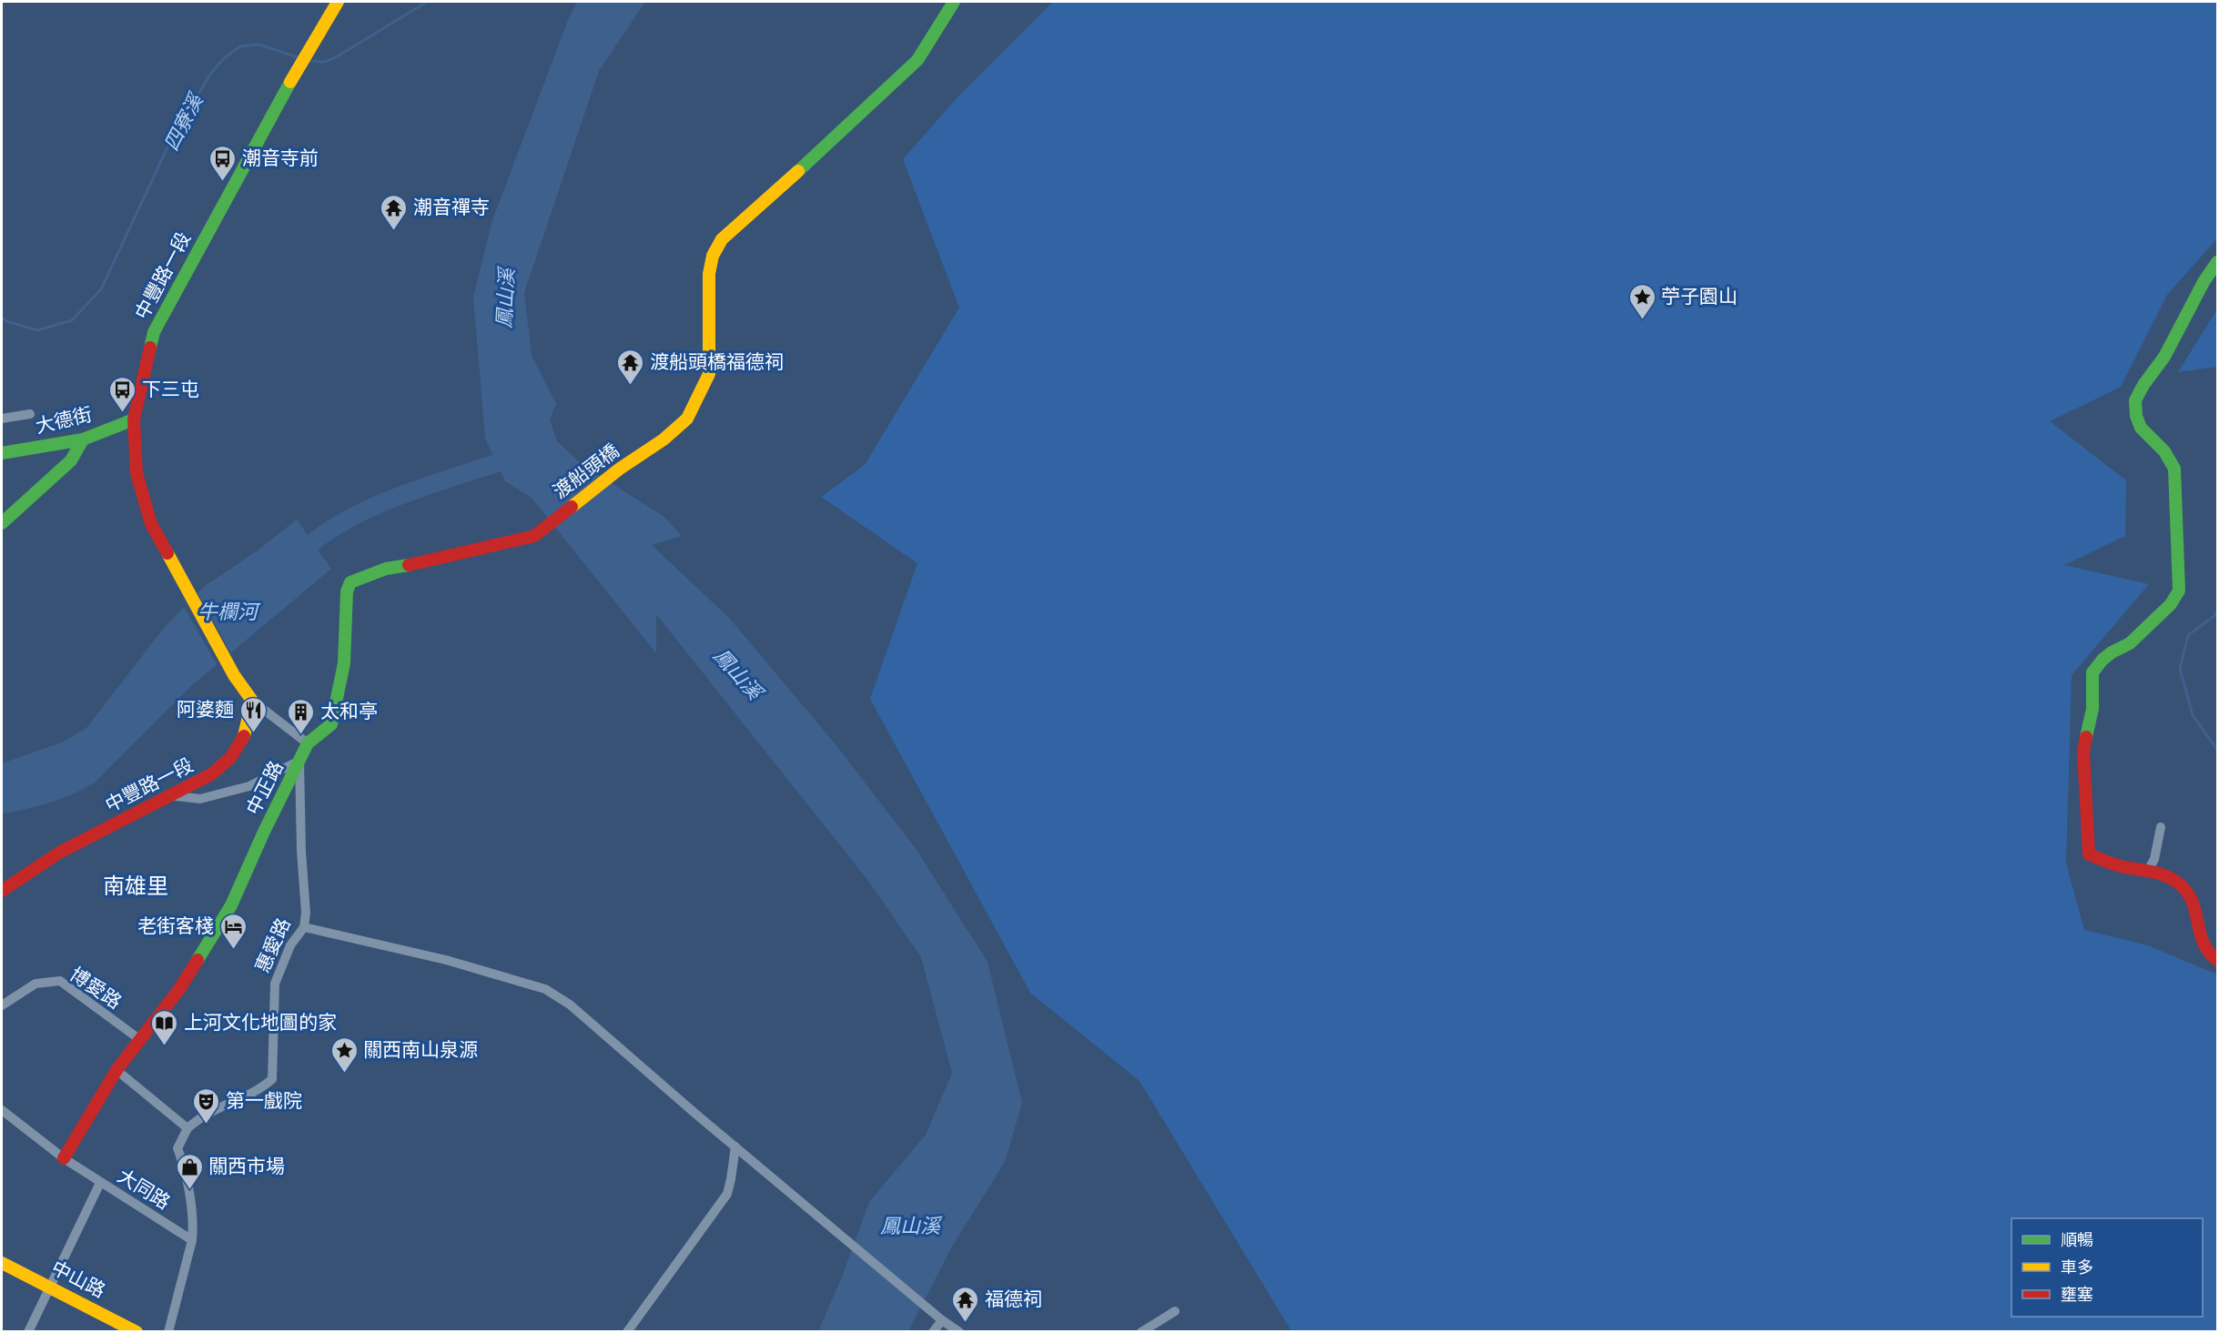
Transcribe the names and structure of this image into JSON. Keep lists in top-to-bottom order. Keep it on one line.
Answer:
{"streets":{"street":["中豐路一段","大德街","渡船頭橋","中正路","惠愛路","博愛路","大同路","中山路"]},"crossings":[["中豐路一段","大德街"],["渡船頭橋","中正路"],["中正路","惠愛路"],["中正路","博愛路"],["中正路","大同路"]],"districts":["南雄里"],"water":["四寮溪","鳳山溪","牛欄河"],"places":{"bus stop":["潮音寺前","下三屯"],"temple":["潮音禪寺","渡船頭橋福德祠","福德祠"],"place":["苧子園山","關西南山泉源"],"restaurant":["阿婆麵"],"building":["太和亭"],"hotel":["老街客棧"],"library":["上河文化地圖的家"],"theatre":["第一戲院"],"shop":["關西市場"]},"legend":["順暢","車多","壅塞"]}
